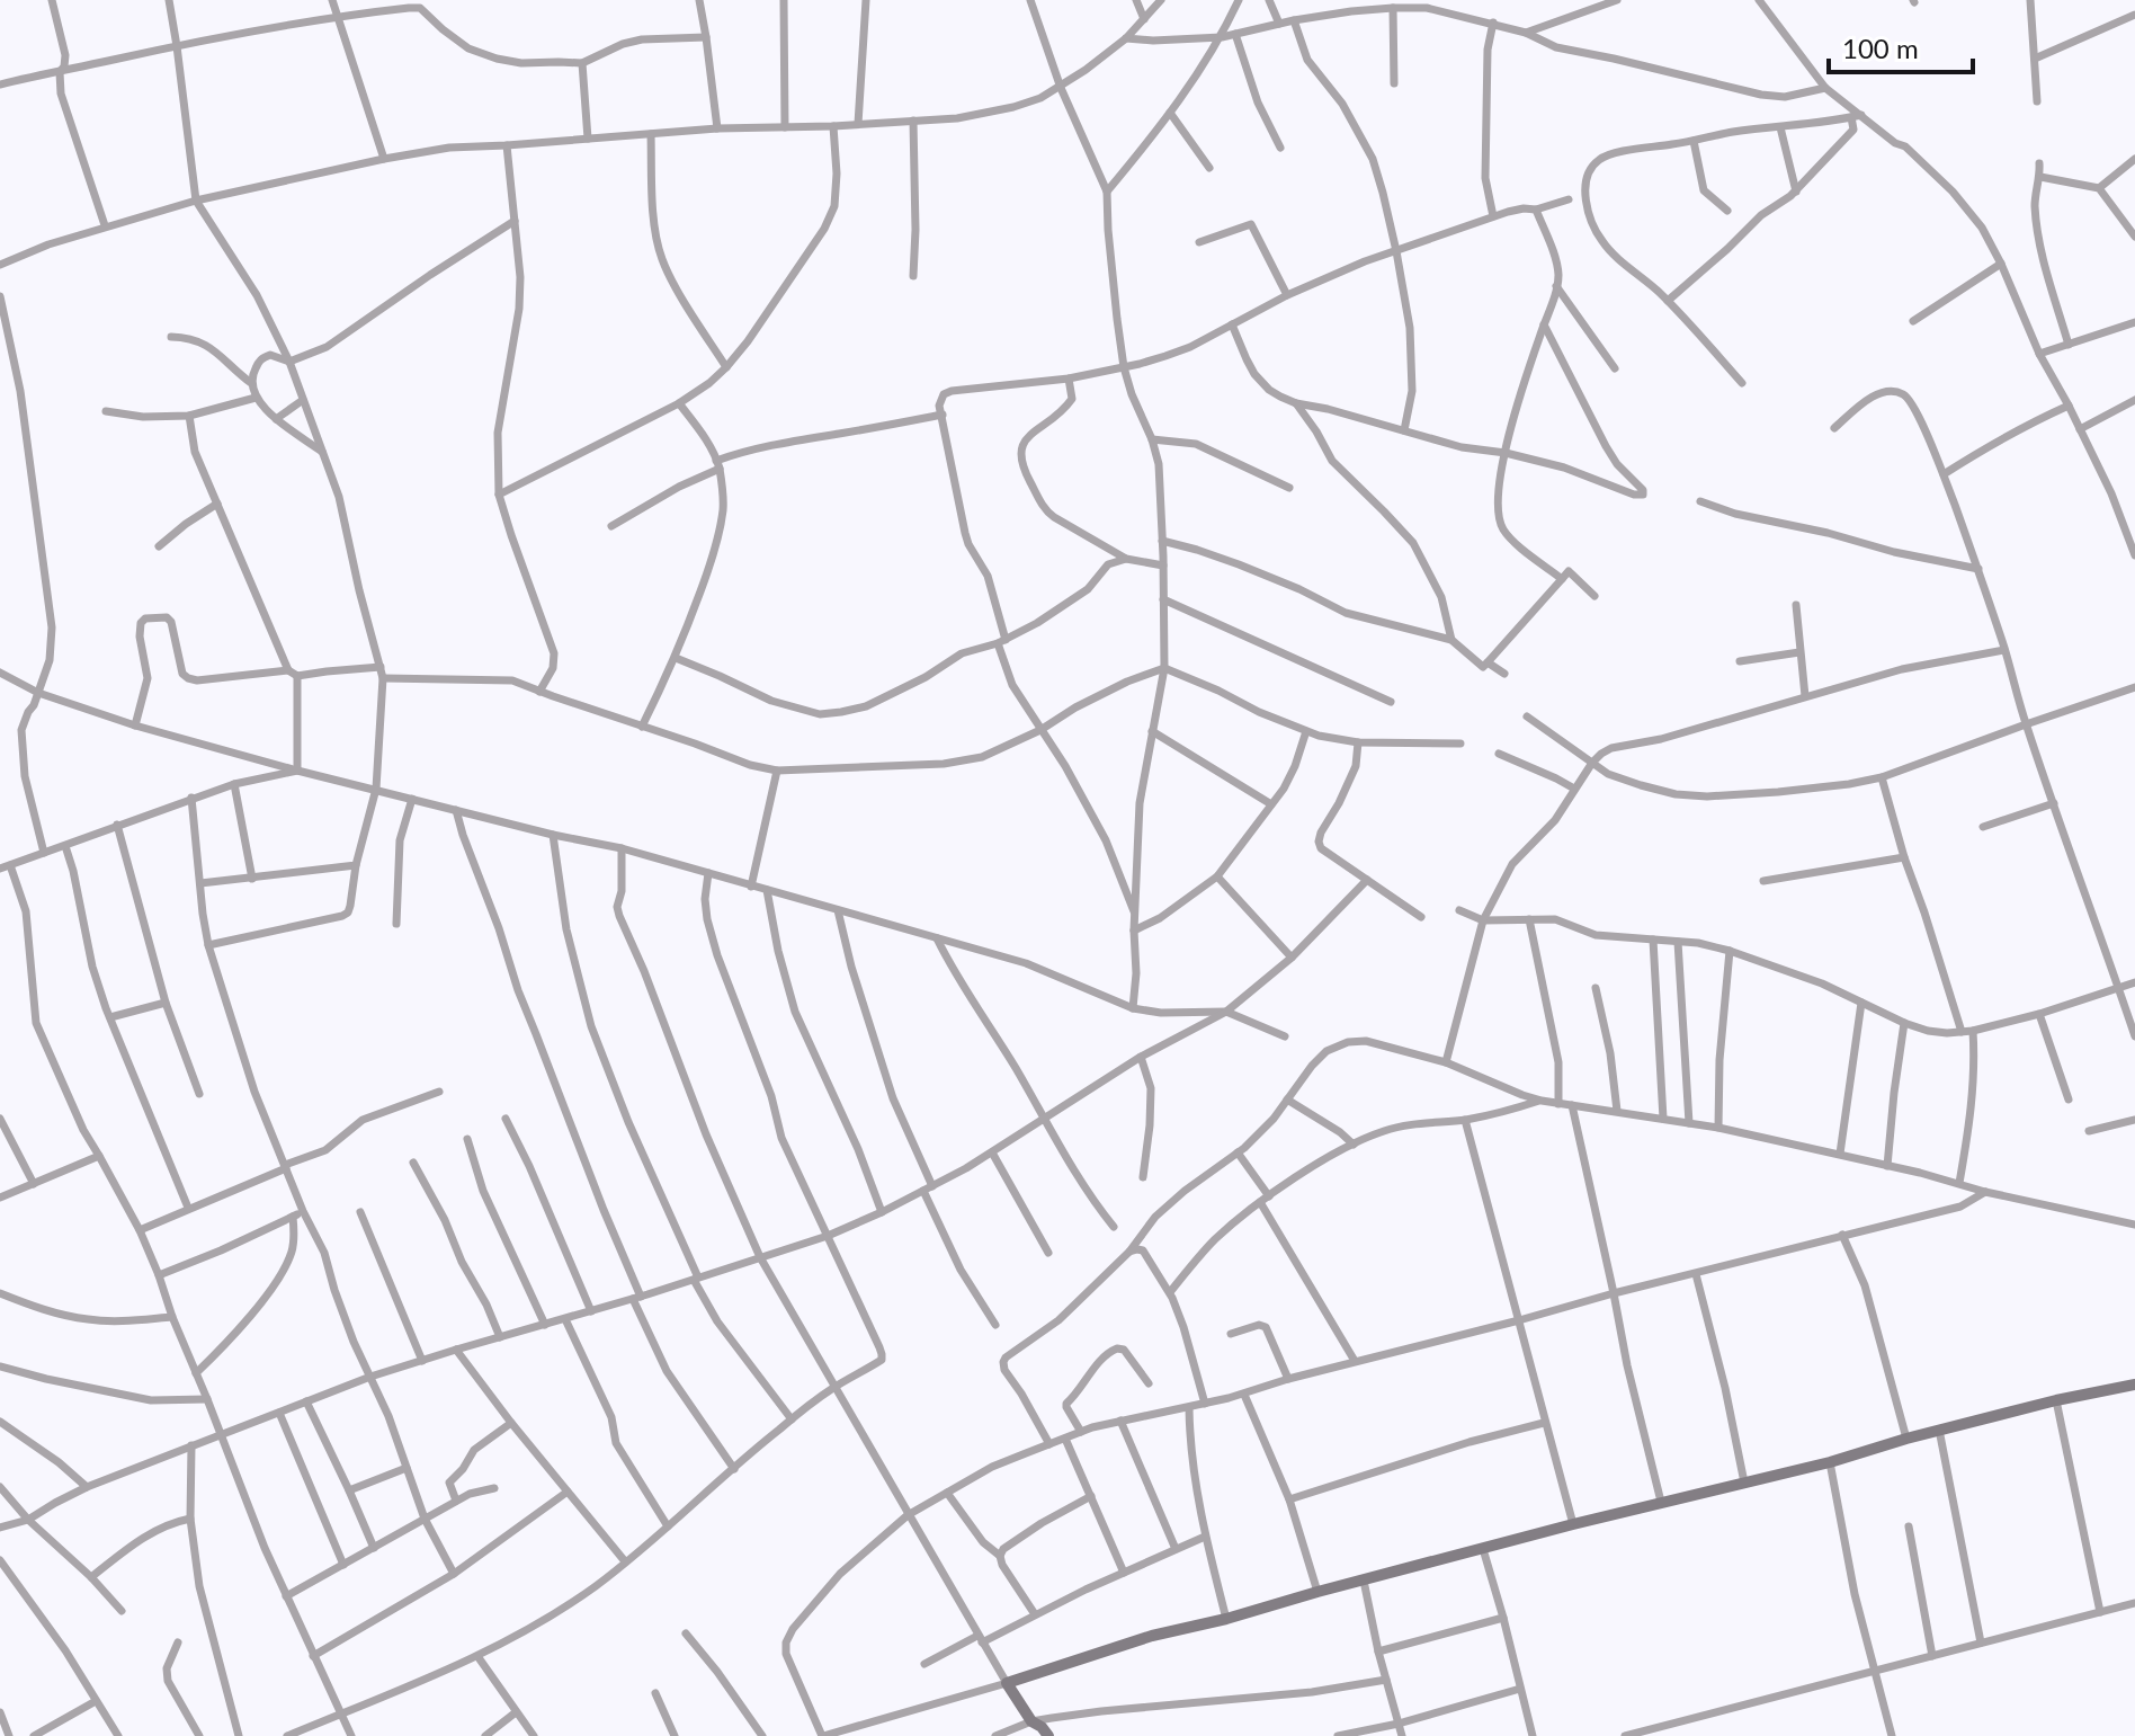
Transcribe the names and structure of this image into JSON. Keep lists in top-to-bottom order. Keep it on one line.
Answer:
{"scale_bar":"100 m"}
